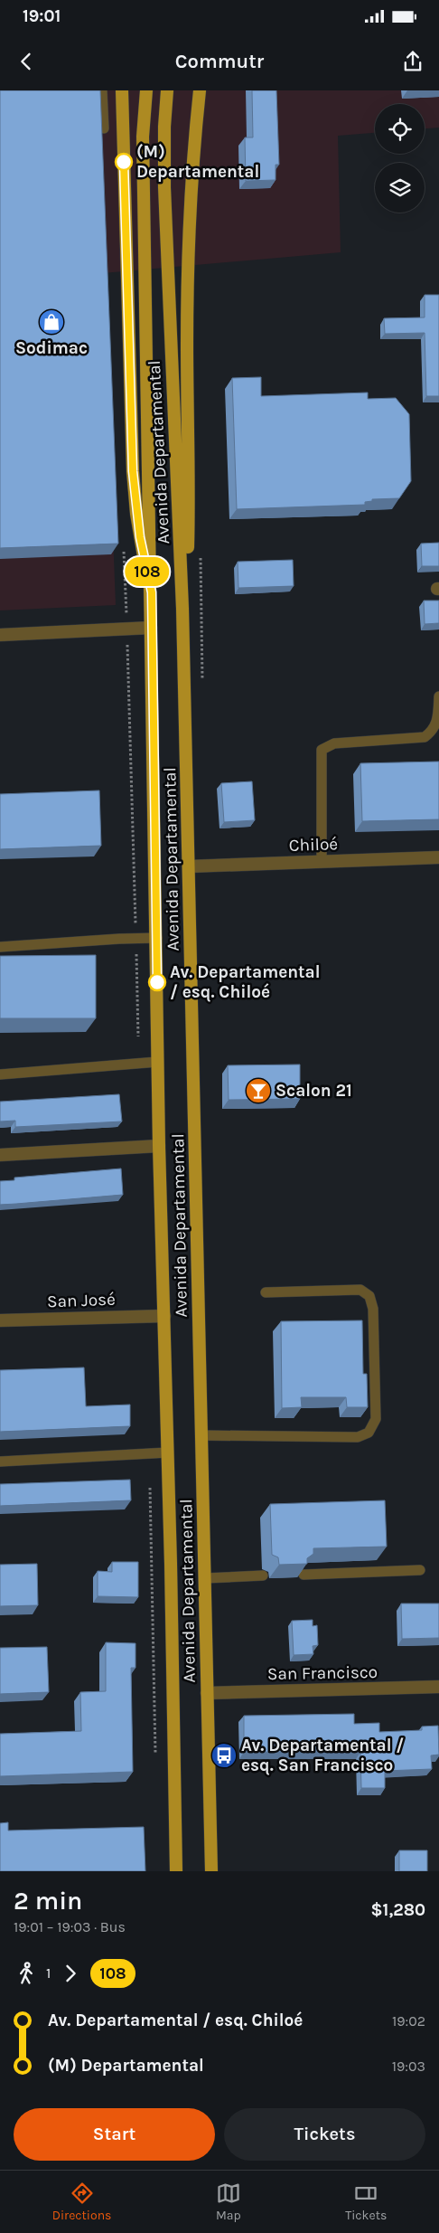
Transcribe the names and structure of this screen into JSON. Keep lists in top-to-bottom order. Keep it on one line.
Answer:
{"streets":{"main road":["Avenida Departamental"],"street":["Chiloé","San José","San Francisco"]},"crossings":[["Avenida Departamental","Chiloé"],["Avenida Departamental","San José"],["Avenida Departamental","San Francisco"]],"places":{"other":["(M) Departamental","Av. Departamental / esq. Chiloé"],"shop":["Sodimac"],"bar":["Scalon 21"],"bus stop":["Av. Departamental / esq. San Francisco"]},"lines":["bus line 108"],"page":{"status":"19:01","header":"Commutr","on_map":"108","heading":["2 min","19:01 – 19:03 · Bus","$1,280"],"legs":["1","108"],"list":[{"name":"Av. Departamental / esq. Chiloé","value":"19:02"},{"name":"(M) Departamental","value":"19:03"}],"buttons":["Start","Tickets"],"tabs":["Directions","Map","Tickets"]}}
